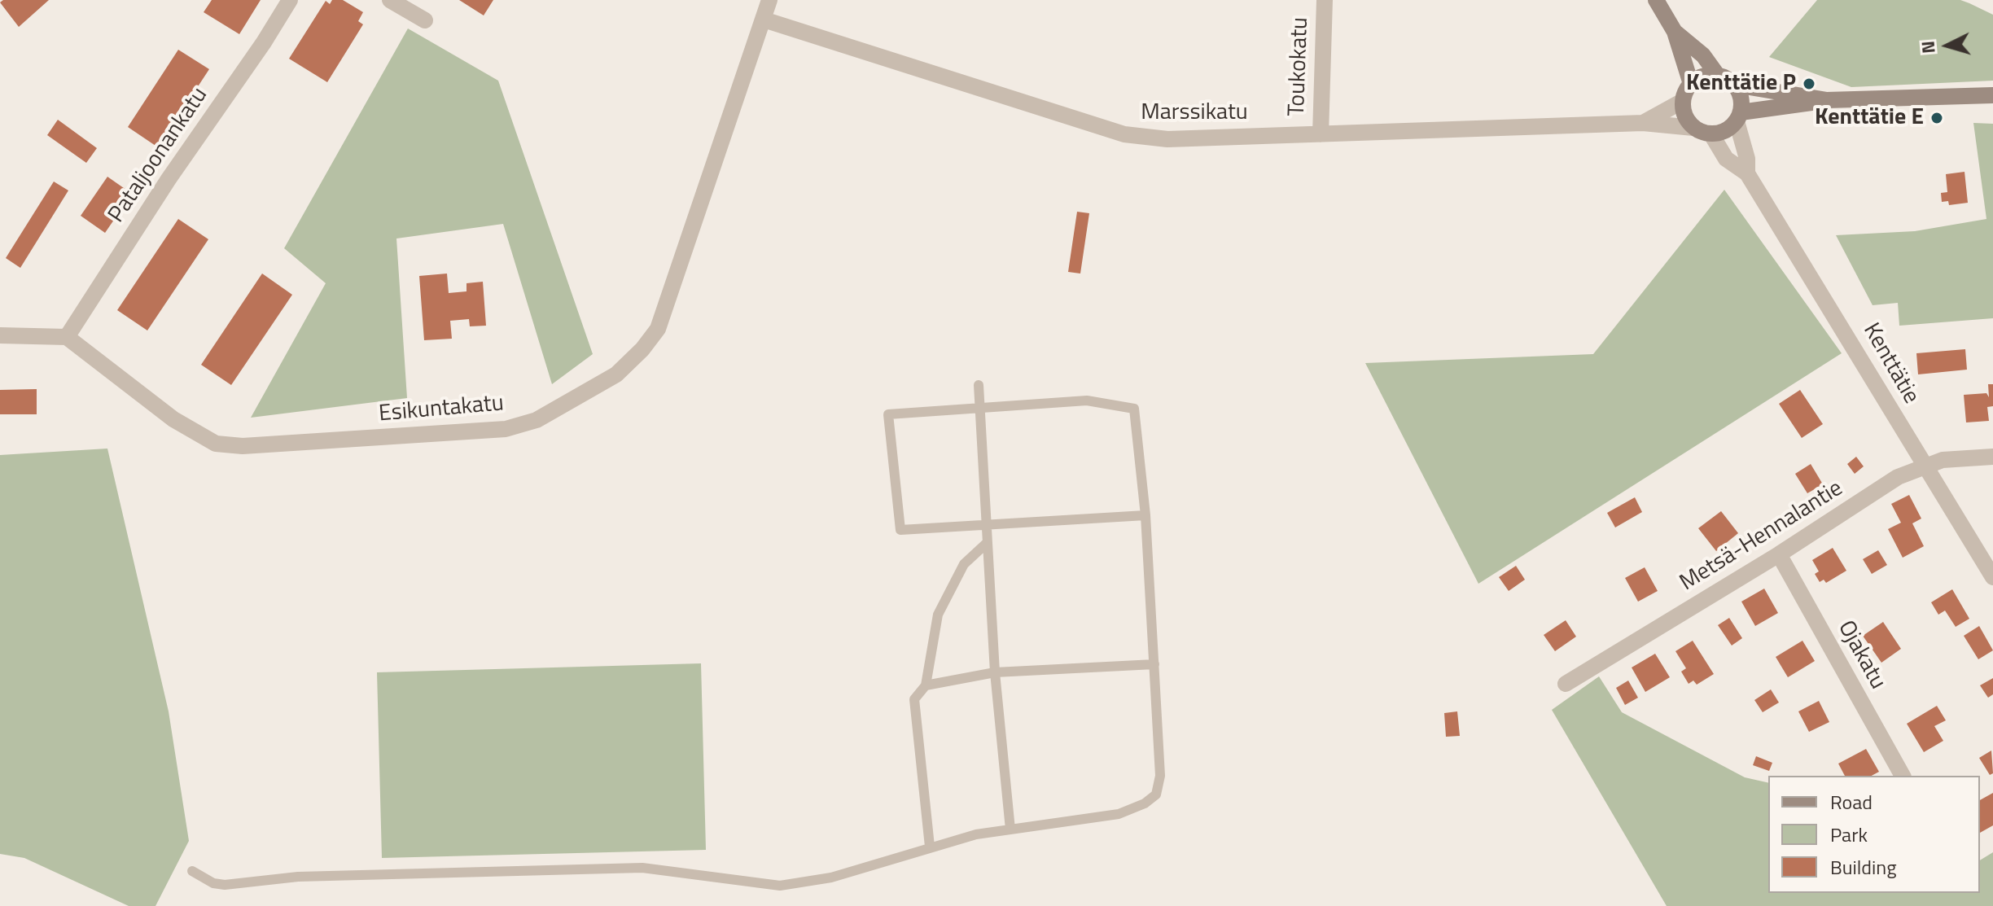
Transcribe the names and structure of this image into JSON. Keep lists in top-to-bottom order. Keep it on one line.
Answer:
{"streets":{"street":["Toukokatu","Marssikatu","Pataljoonankatu","Kenttätie","Esikuntakatu","Metsä-Hennalantie","Ojakatu"]},"crossings":[["Toukokatu","Marssikatu"],["Marssikatu","Esikuntakatu"],["Pataljoonankatu","Esikuntakatu"],["Kenttätie","Metsä-Hennalantie"],["Metsä-Hennalantie","Ojakatu"]],"places":["Kenttätie P","Kenttätie E"],"legend":["Road","Park","Building"],"north":"left"}
